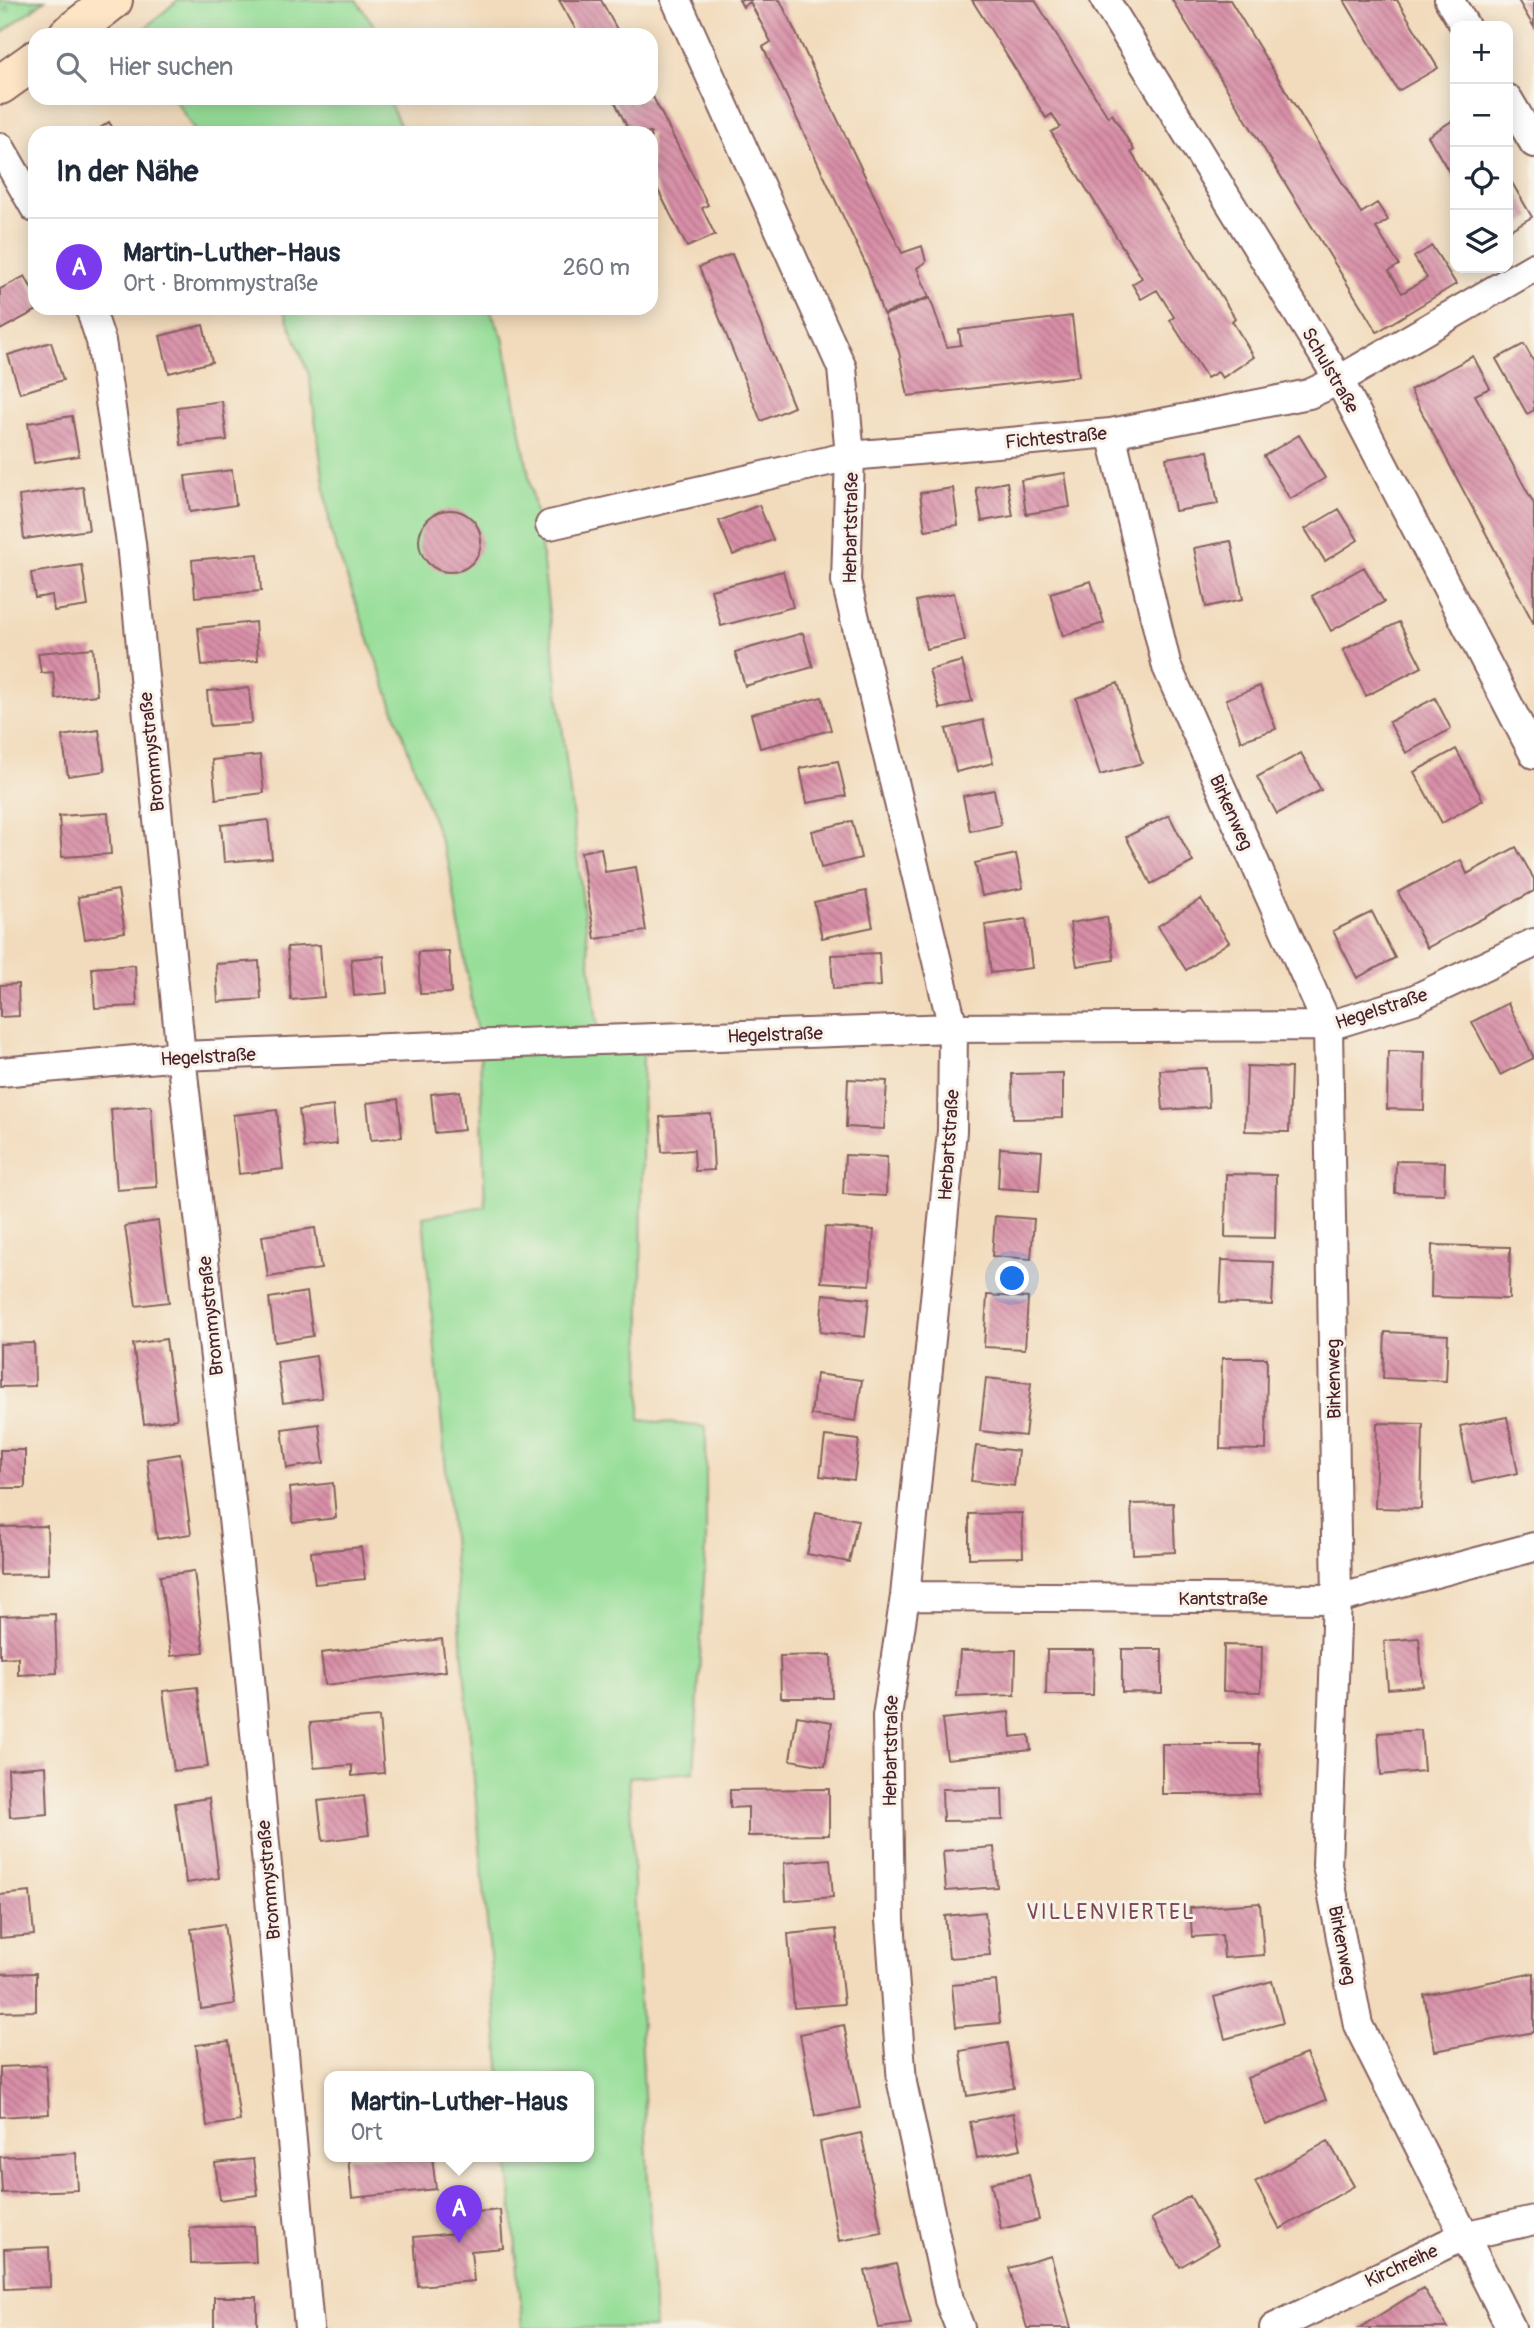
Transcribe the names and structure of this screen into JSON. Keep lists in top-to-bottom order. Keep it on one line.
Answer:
{"streets":{"street":["Schulstraße","Fichtestraße","Herbartstraße","Brommystraße","Birkenweg","Hegelstraße","Kantstraße","Kirchreihe"]},"crossings":[["Schulstraße","Fichtestraße"],["Fichtestraße","Herbartstraße"],["Fichtestraße","Birkenweg"],["Herbartstraße","Hegelstraße"],["Herbartstraße","Kantstraße"],["Brommystraße","Hegelstraße"],["Birkenweg","Hegelstraße"],["Birkenweg","Kantstraße"],["Birkenweg","Kirchreihe"]],"districts":["VILLENVIERTEL"],"page":{"map_buttons":["+","−"],"search":"Hier suchen","heading":"In der Nähe","list":[{"mark":"A","name":"Martin-Luther-Haus","note":"Ort · Brommystraße","value":"260 m"}],"popup":["Martin-Luther-Haus","Ort"],"pins":"A"}}
